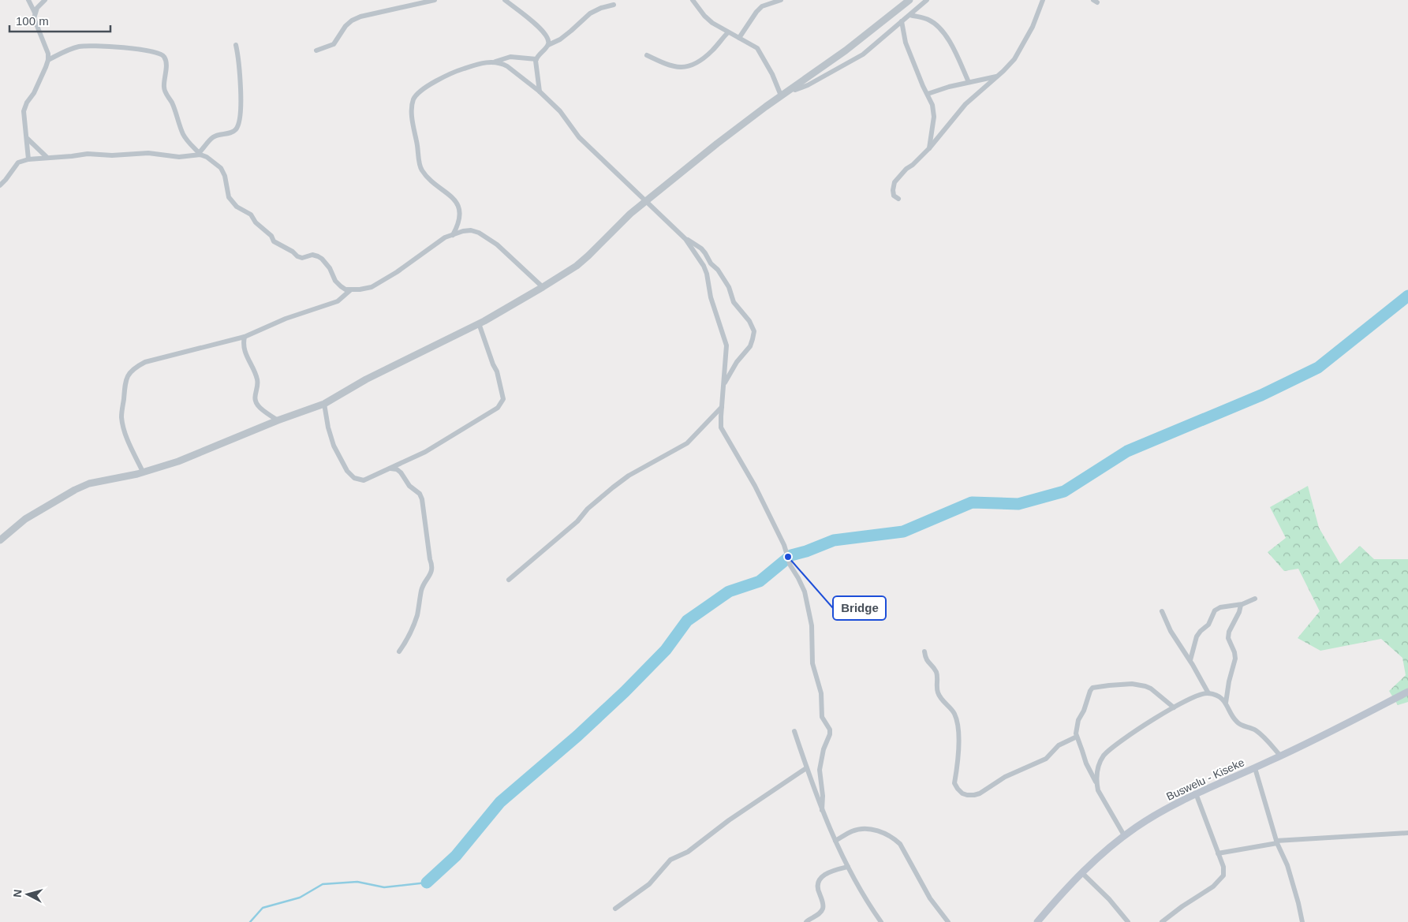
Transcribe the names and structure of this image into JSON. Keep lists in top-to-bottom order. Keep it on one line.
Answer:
{"streets":{"main road":["Buswelu - Kiseke"]},"places":["Bridge"],"scale_bar":"100 m","north":"left"}
